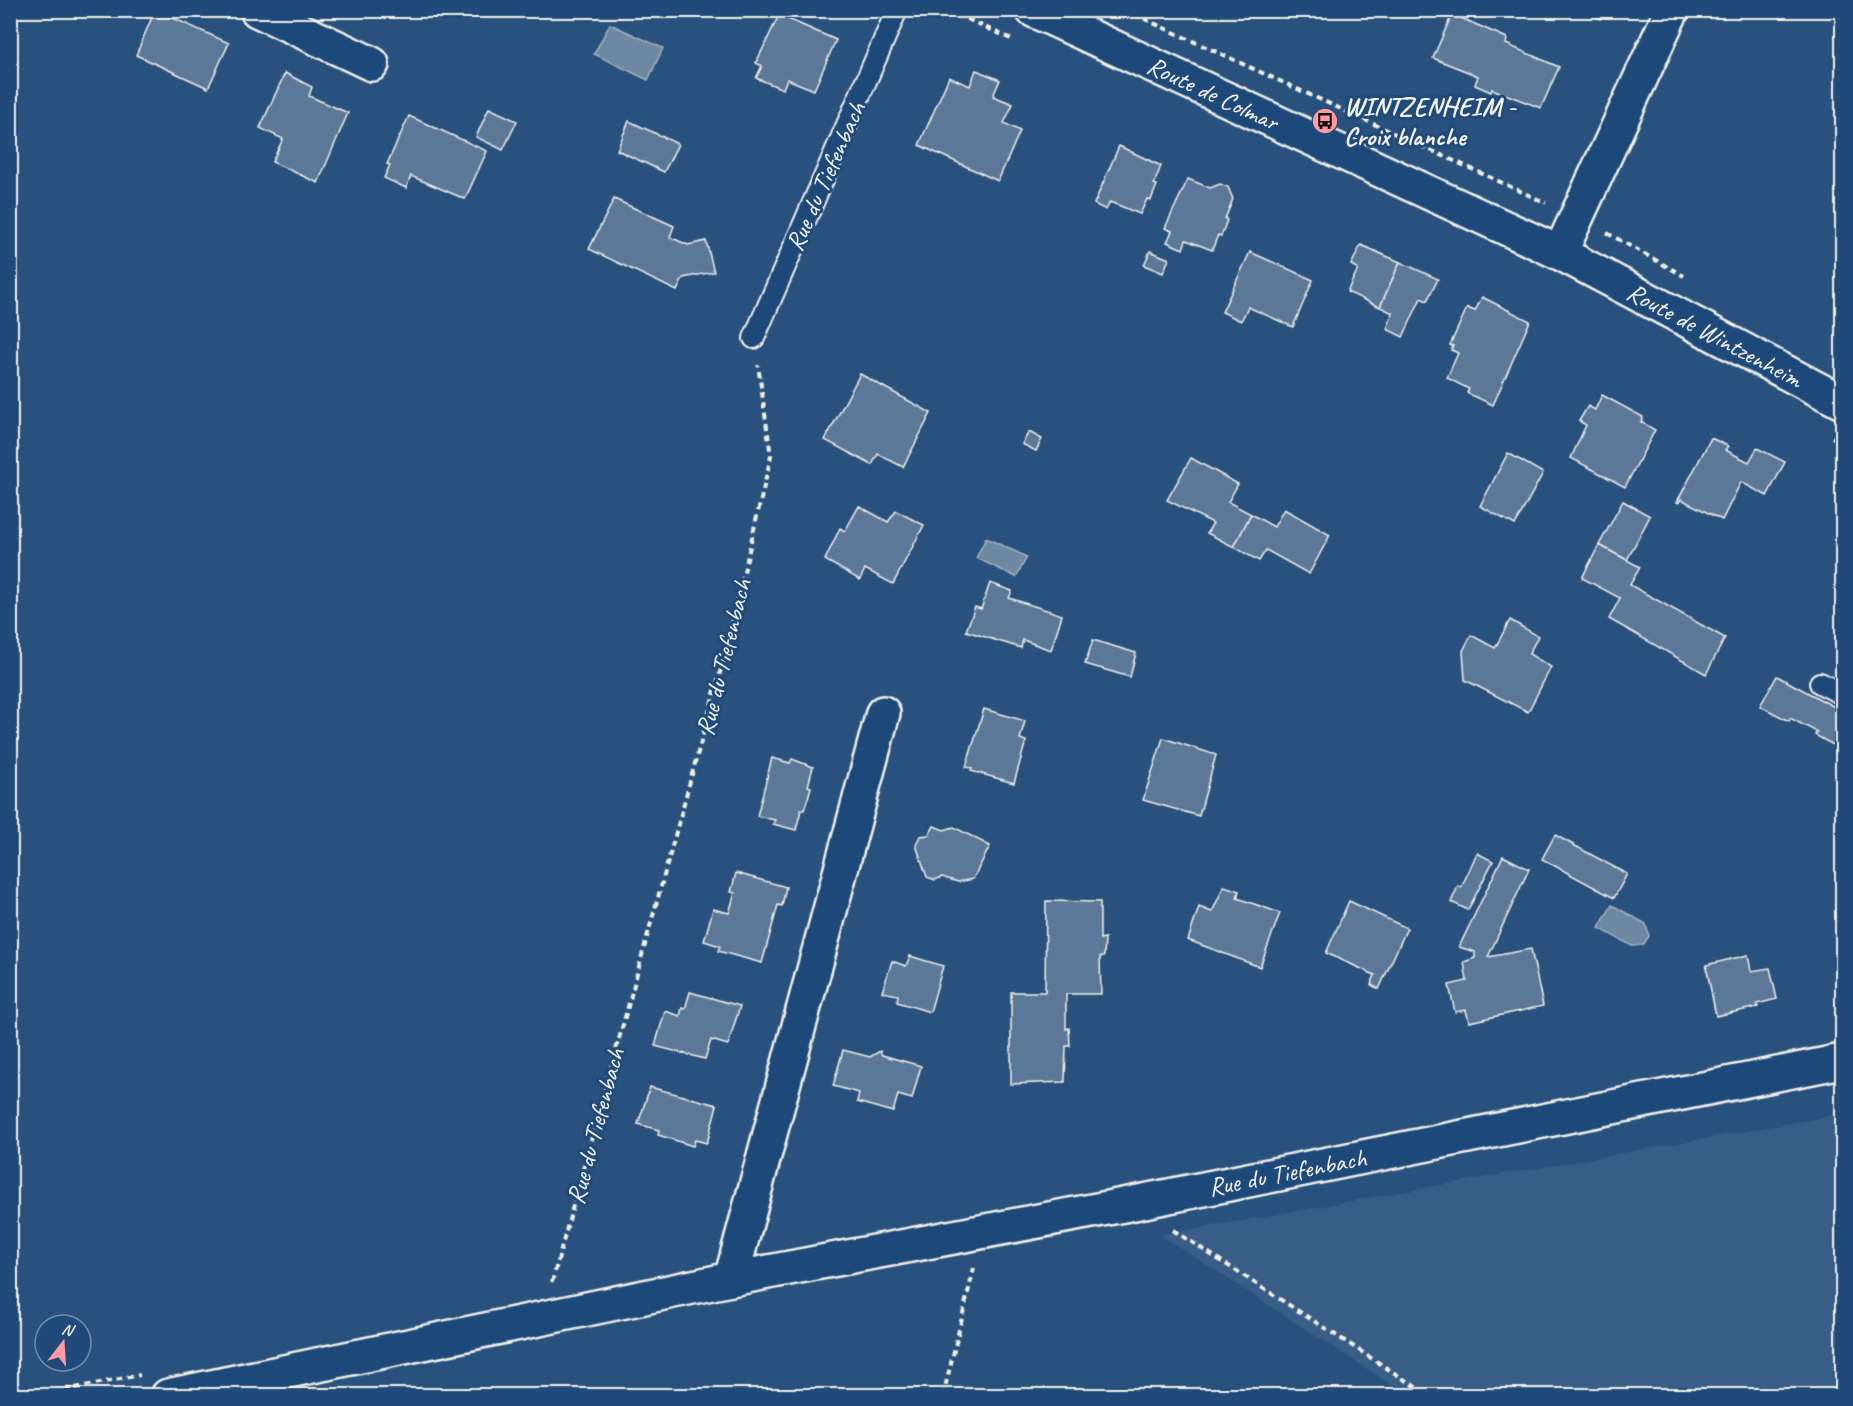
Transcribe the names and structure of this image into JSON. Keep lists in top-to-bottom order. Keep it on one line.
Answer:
{"streets":{"street":["Route de Colmar","Rue du Tiefenbach","Route de Wintzenheim"]},"crossings":[["Route de Colmar","Route de Wintzenheim"]],"places":{"bus stop":["WINTZENHEIM - Croix blanche"]},"north":"top"}
